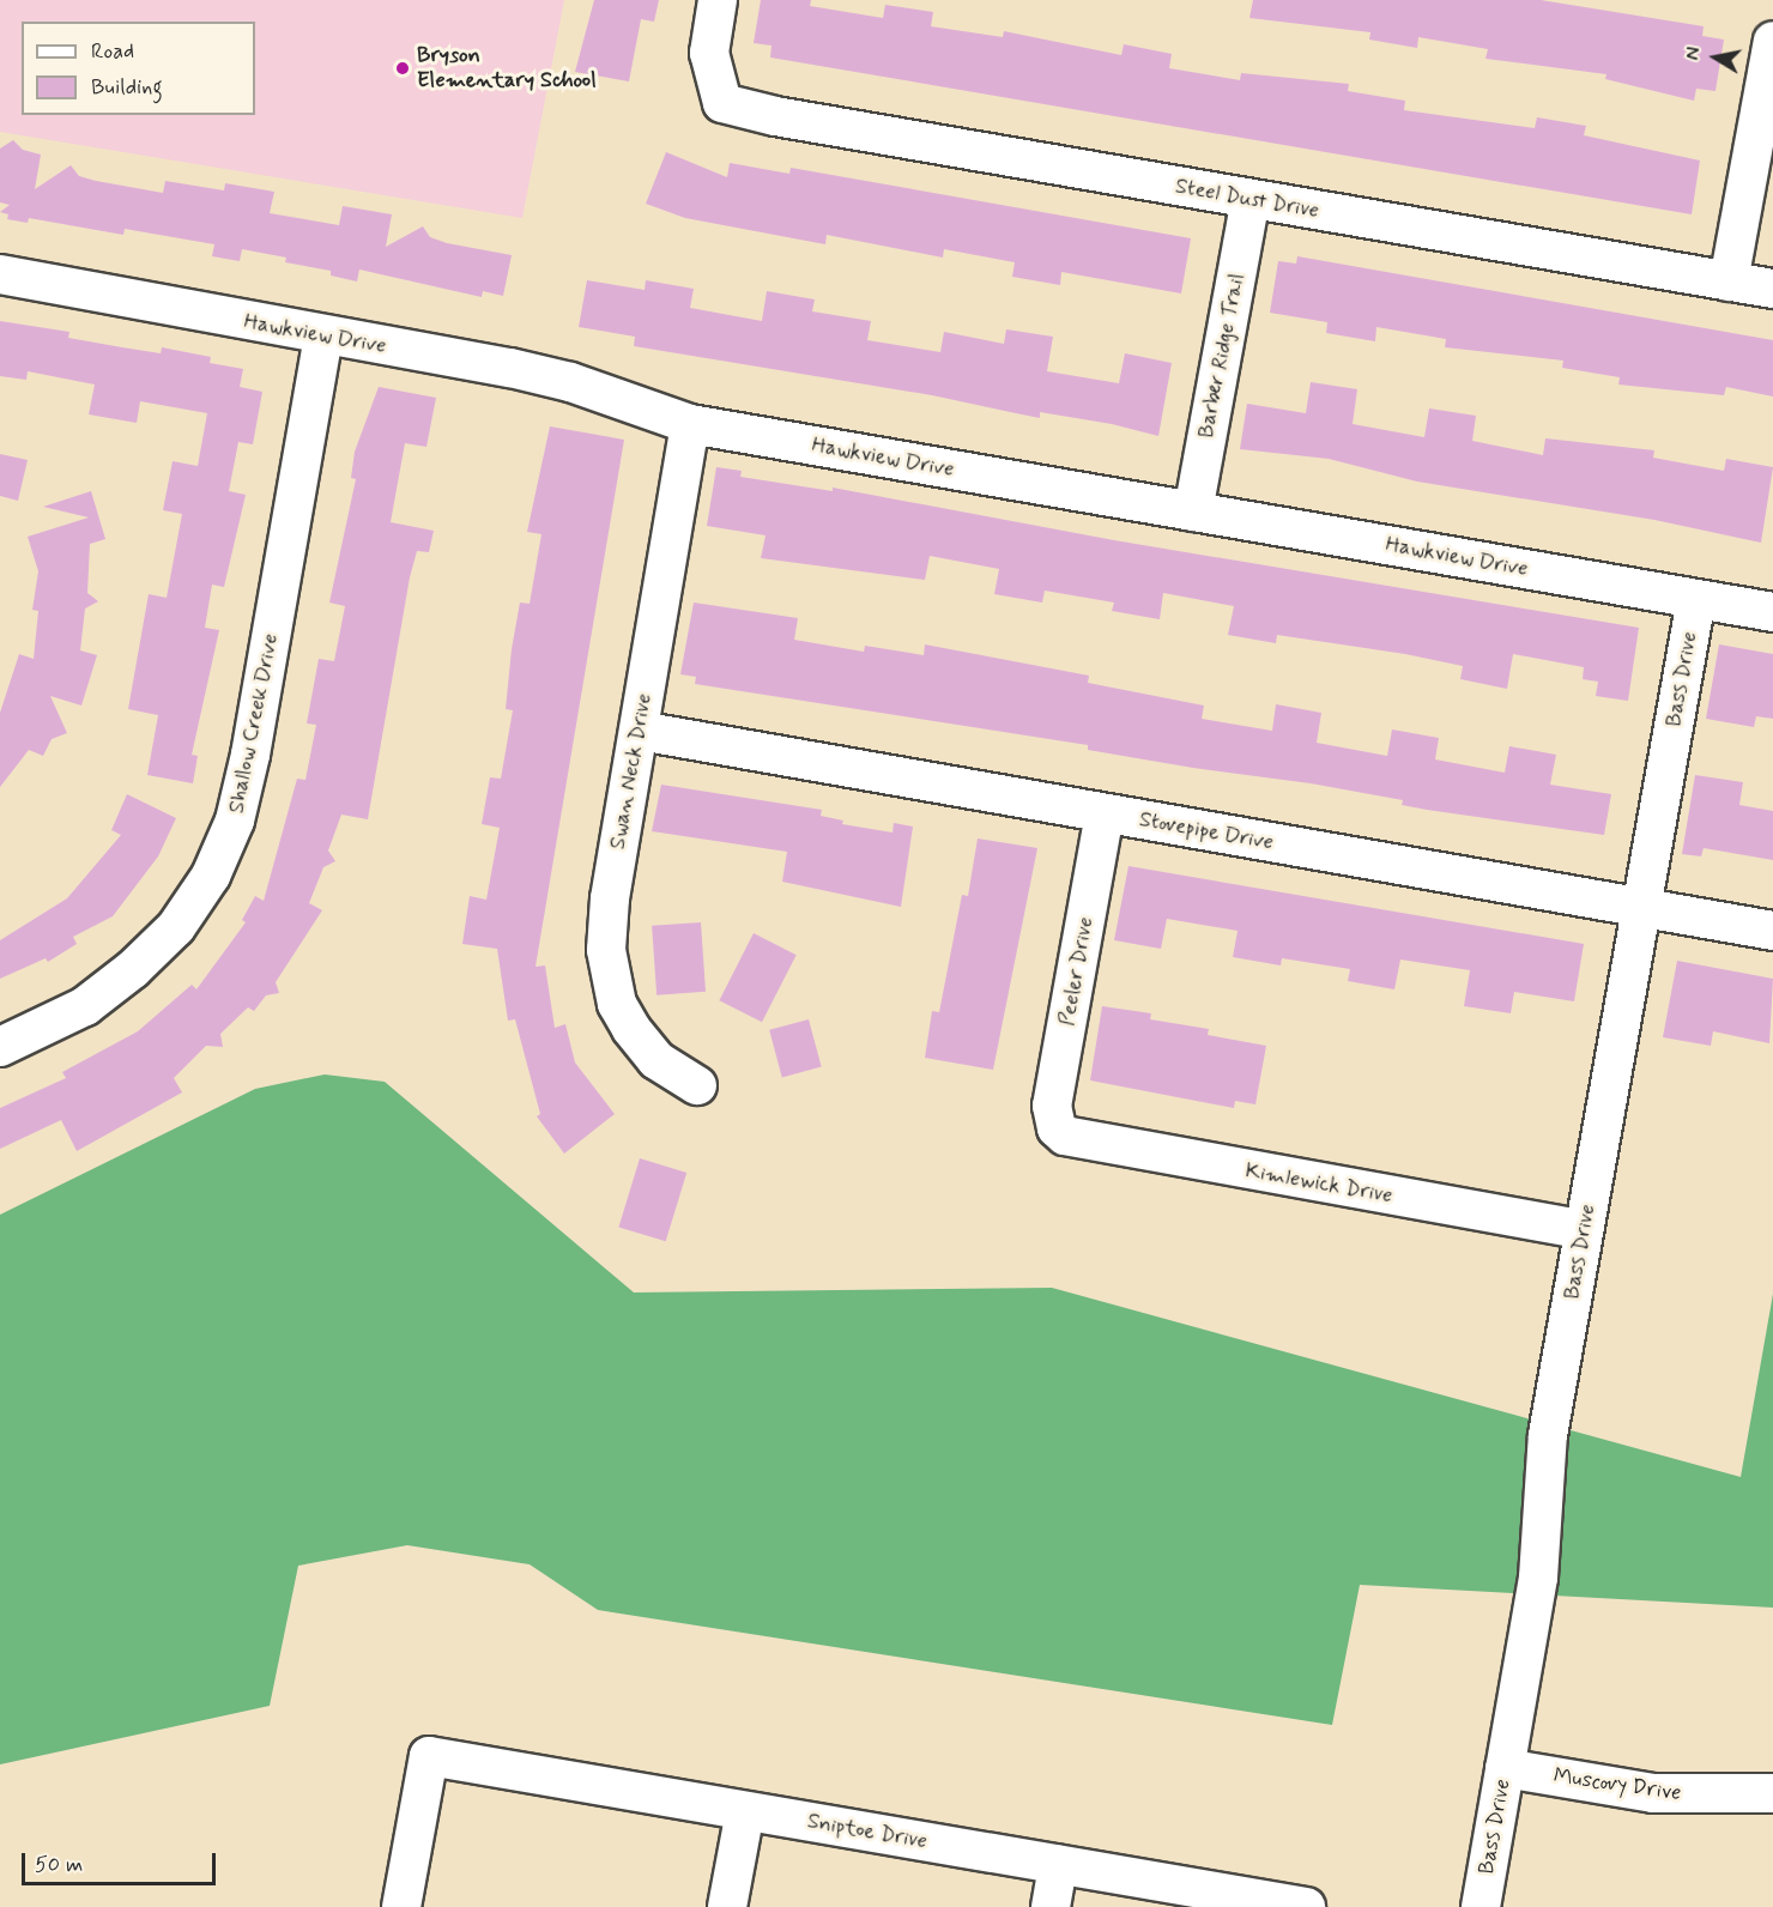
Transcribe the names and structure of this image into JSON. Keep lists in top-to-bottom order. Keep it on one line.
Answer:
{"streets":{"street":["Steel Dust Drive","Hawkview Drive","Barber Ridge Trail","Bass Drive","Shallow Creek Drive","Swan Neck Drive","Stovepipe Drive","Peeler Drive","Kimlewick Drive","Muscovy Drive","Sniptoe Drive"]},"crossings":[["Steel Dust Drive","Barber Ridge Trail"],["Hawkview Drive","Barber Ridge Trail"],["Hawkview Drive","Bass Drive"],["Hawkview Drive","Shallow Creek Drive"],["Hawkview Drive","Swan Neck Drive"],["Bass Drive","Stovepipe Drive"],["Bass Drive","Kimlewick Drive"],["Bass Drive","Muscovy Drive"],["Swan Neck Drive","Stovepipe Drive"],["Stovepipe Drive","Peeler Drive"],["Peeler Drive","Kimlewick Drive"]],"places":["Bryson Elementary School"],"legend":["Road","Building"],"scale_bar":"50 m","north":"left"}
